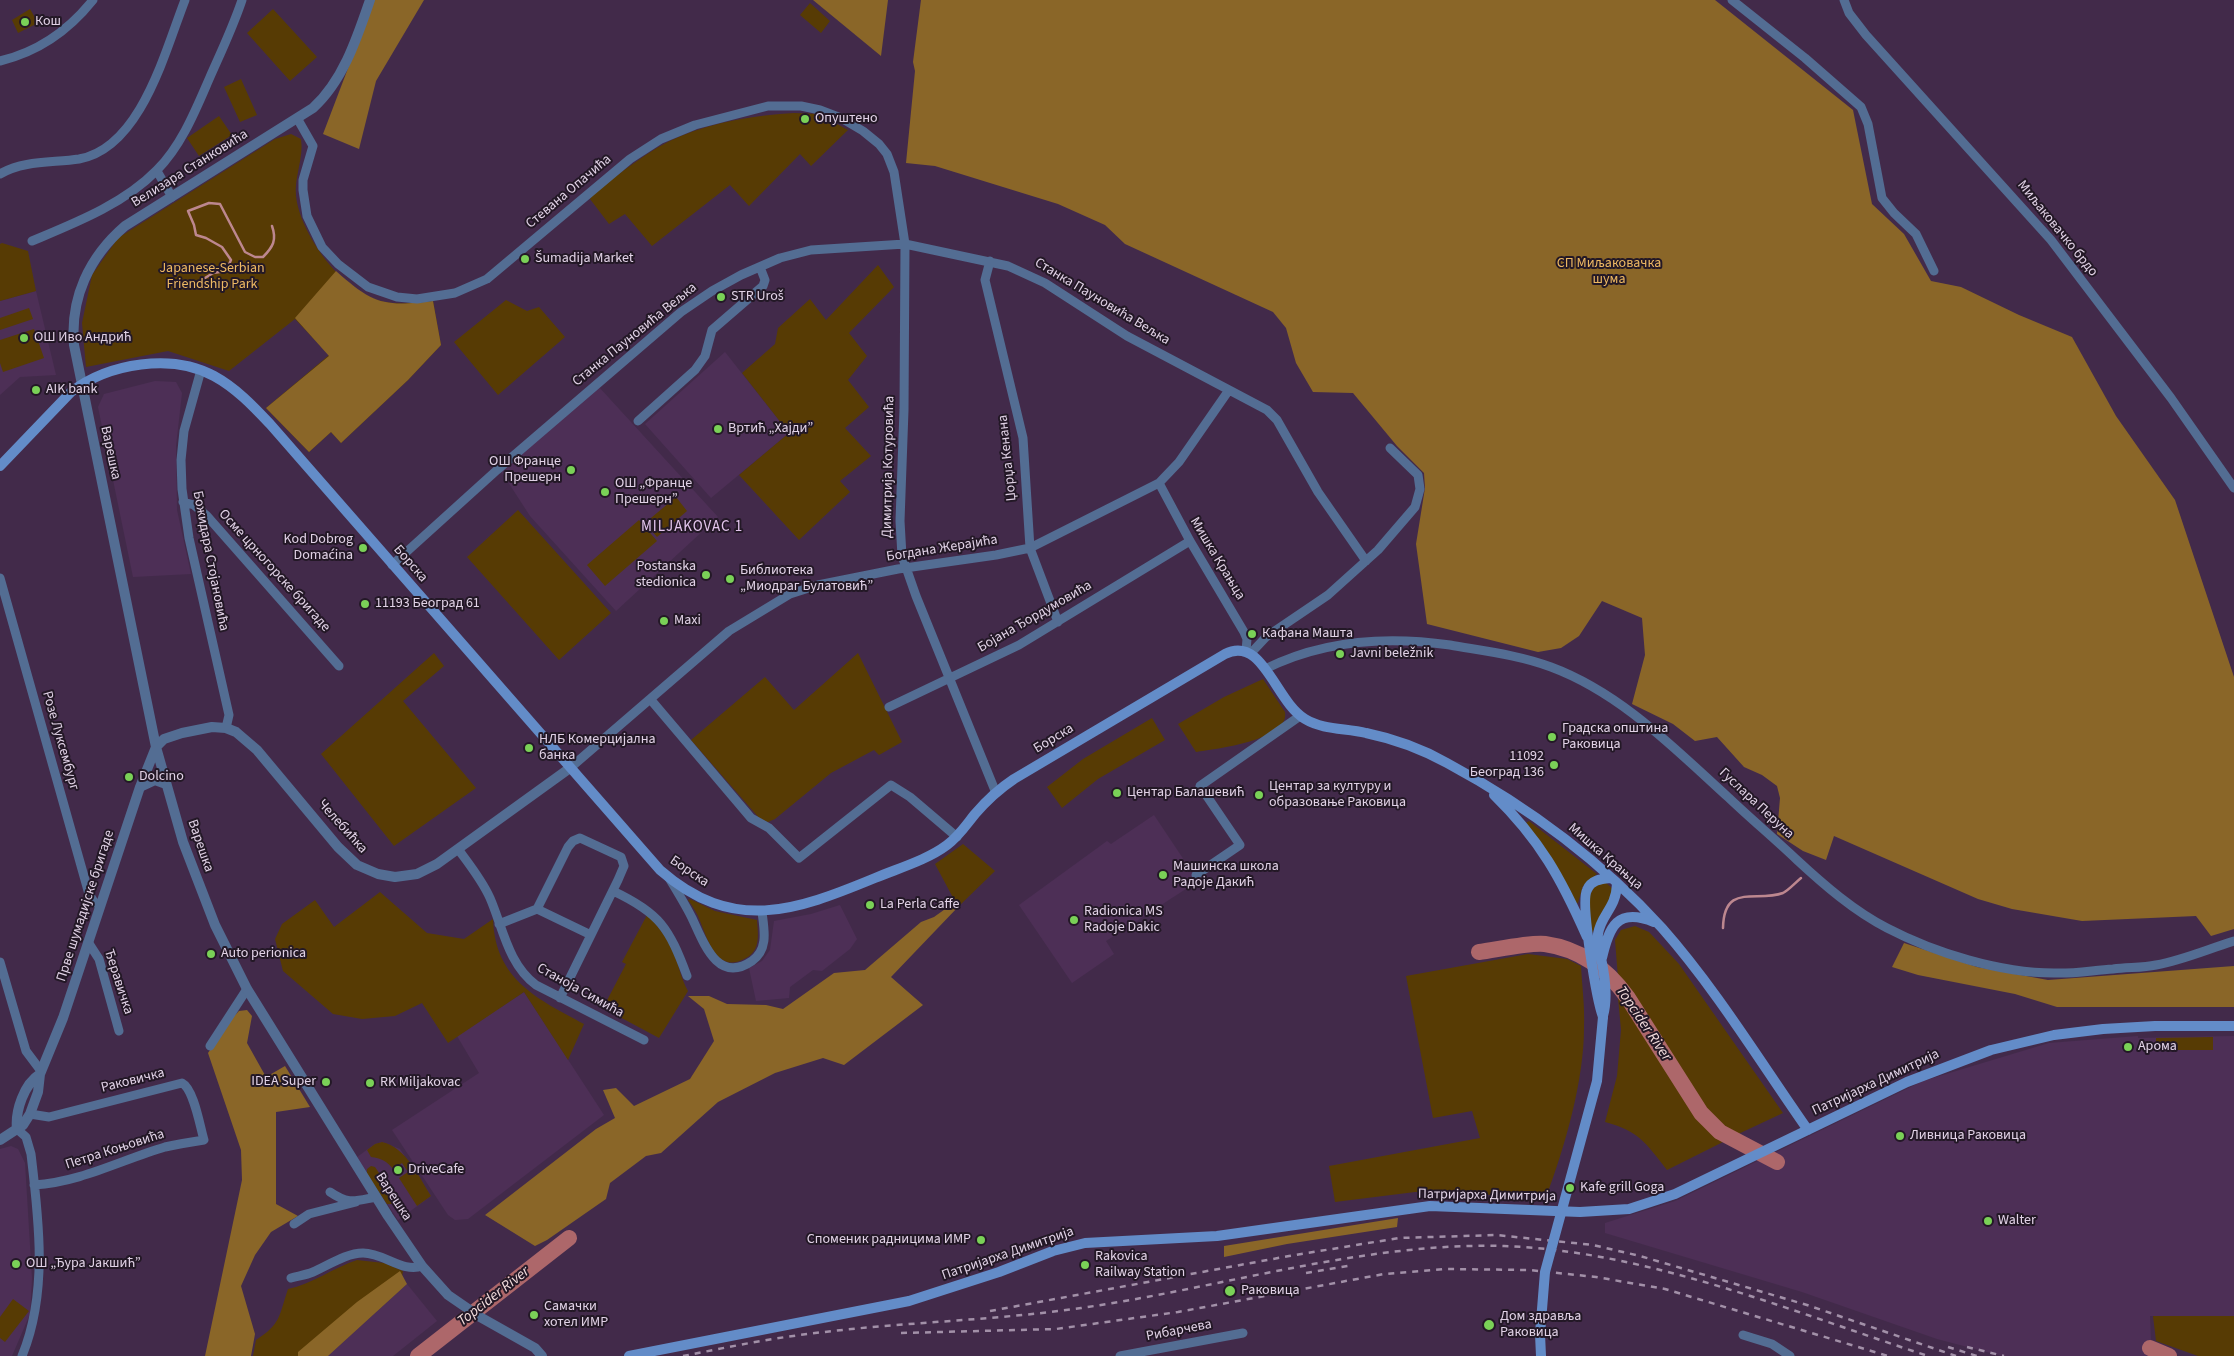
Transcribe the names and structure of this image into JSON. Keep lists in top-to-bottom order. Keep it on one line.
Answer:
{"streets":{"main road":["Мишка Крањца","Борска","Патријарха Димитрија"],"street":["Велизара Станковића","Стевана Опачића","Миљаковачко брдо","Станка Пауновића Вељка","Варешка","Џорџа Кенана","Димитрија Котуровића","Богдана Жерајића","Божидара Стојановића","Осме црногорске бригаде","Бојана Ђордумовића","Розе Луксембург","Гуслара Перуна","Челебићка","Прве шумадијске бригаде","Ђеравичка","Станоја Симића","Раковичка","Петра Коњовића","Рибарчева"]},"crossings":[["Велизара Станковића","Стевана Опачића"],["Велизара Станковића","Варешка"],["Велизара Станковића","Борска"],["Стевана Опачића","Станка Пауновића Вељка"],["Стевана Опачића","Димитрија Котуровића"],["Станка Пауновића Вељка","Џорџа Кенана"],["Станка Пауновића Вељка","Димитрија Котуровића"],["Станка Пауновића Вељка","Богдана Жерајића"],["Станка Пауновића Вељка","Борска"],["Варешка","Борска"],["Варешка","Прве шумадијске бригаде"],["Џорџа Кенана","Богдана Жерајића"],["Џорџа Кенана","Бојана Ђордумовића"],["Димитрија Котуровића","Богдана Жерајића"],["Димитрија Котуровића","Борска"],["Димитрија Котуровића","Бојана Ђордумовића"],["Богдана Жерајића","Мишка Крањца"],["Богдана Жерајића","Борска"],["Богдана Жерајића","Челебићка"],["Мишка Крањца","Борска"],["Мишка Крањца","Бојана Ђордумовића"],["Мишка Крањца","Гуслара Перуна"],["Мишка Крањца","Патријарха Димитрија"],["Божидара Стојановића","Борска"],["Божидара Стојановића","Осме црногорске бригаде"],["Божидара Стојановића","Челебићка"],["Борска","Челебићка"],["Розе Луксембург","Прве шумадијске бригаде"],["Челебићка","Станоја Симића"],["Прве шумадијске бригаде","Ђеравичка"],["Прве шумадијске бригаде","Раковичка"],["Раковичка","Петра Коњовића"]],"districts":["MILJAKOVAC 1"],"water":["Topcider River"],"parks":["СП Миљаковачка шума","Japanese-Serbian Friendship Park"],"places":["Кош","Опуштено","Šumadija Market","STR Uroš","ОШ Иво Андрић","AIK bank","Вртић „Хајди”","ОШ Франце Прешерн","ОШ „Франце Прешерн”","Kod Dobrog Domaćina","Postanska stedionica","Библиотека „Миодраг Булатовић”","11193 Београд 61","Maxi","Кафана Машта","Javni beležnik","Градска општина Раковица","НЛБ Комерцијална банка","11092 Београд 136","Dolcino","Центар Балашевић","Центар за културу и образовање Раковица","Машинска школа Радоје Дакић","La Perla Caffe","Radionica MS Radoje Dakic","Auto perionica","Арома","IDEA Super","RK Miljakovac","Ливница Раковица","DriveCafe","Kafe grill Goga","Walter","Споменик радницима ИМР","ОШ „Ђура Јакшић”","Rakovica Railway Station","Раковица","Самачки хотел ИМР","Дом здравља Раковица"]}
